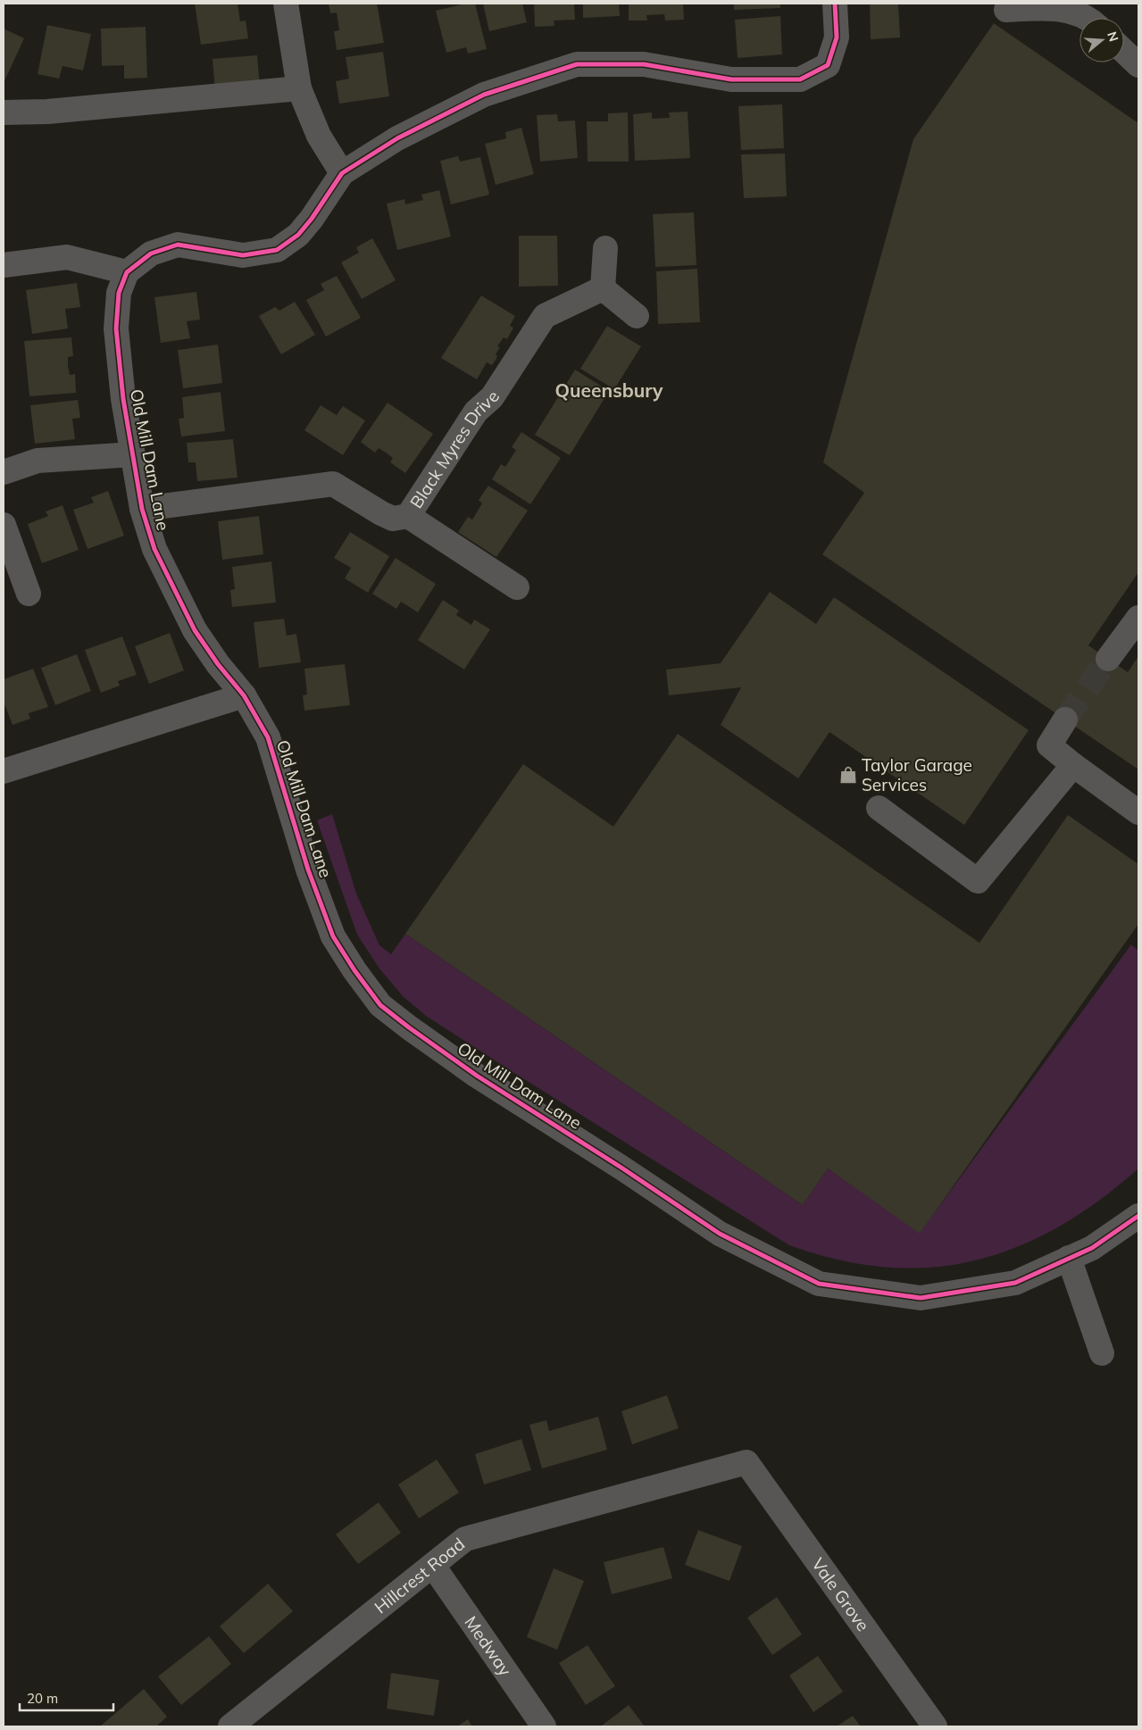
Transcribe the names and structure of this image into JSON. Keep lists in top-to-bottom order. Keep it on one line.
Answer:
{"streets":{"street":["Black Myres Drive","Old Mill Dam Lane","Hillcrest Road","Vale Grove","Medway"]},"crossings":[["Black Myres Drive","Old Mill Dam Lane"],["Hillcrest Road","Vale Grove"],["Hillcrest Road","Medway"]],"districts":["Queensbury"],"places":{"shop":["Taylor Garage Services"]},"scale_bar":"20 m","north":"right"}
